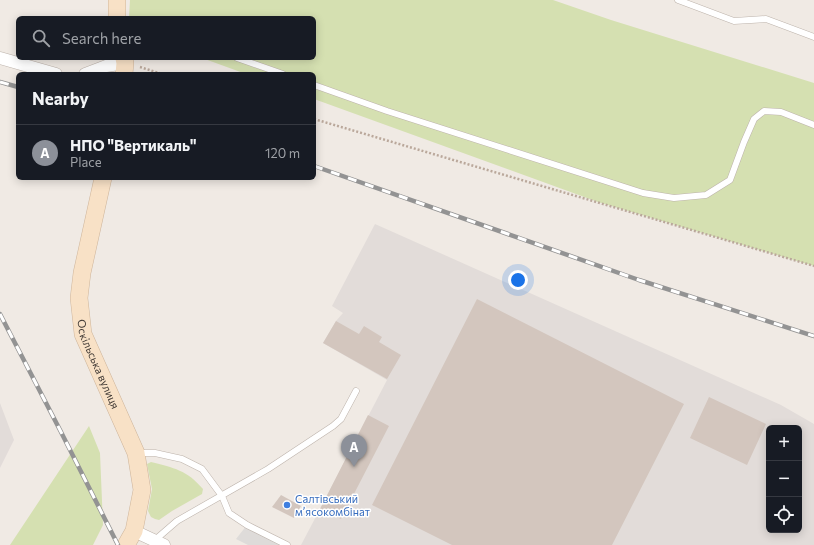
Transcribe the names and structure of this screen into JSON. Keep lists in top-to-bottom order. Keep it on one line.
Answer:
{"streets":{"main road":["Оскільська вулиця"]},"places":["Салтівський мʼясокомбінат"],"page":{"search":"Search here","heading":"Nearby","list":[{"mark":"A","name":"НПО \"Вертикаль\"","note":"Place","value":"120 m"}],"map_buttons":["+","−"],"pins":"A"}}
